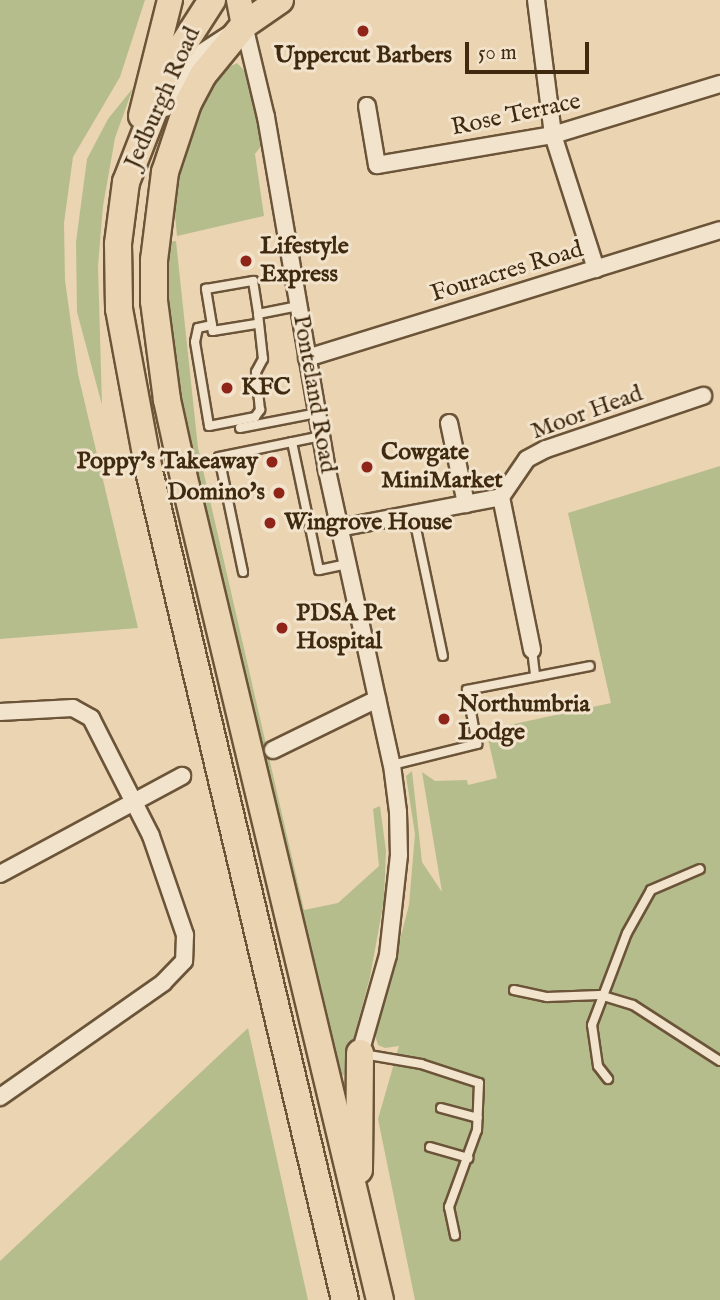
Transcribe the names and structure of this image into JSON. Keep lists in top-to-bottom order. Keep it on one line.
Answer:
{"streets":{"highway":["Jedburgh Road"],"street":["Rose Terrace","Fouracres Road","Ponteland Road","Moor Head"]},"crossings":[["Fouracres Road","Ponteland Road"]],"places":["Uppercut Barbers","Lifestyle Express","KFC","Poppy's Takeaway","Cowgate MiniMarket","Domino's","Wingrove House","PDSA Pet Hospital","Northumbria Lodge"],"scale_bar":"50 m"}
